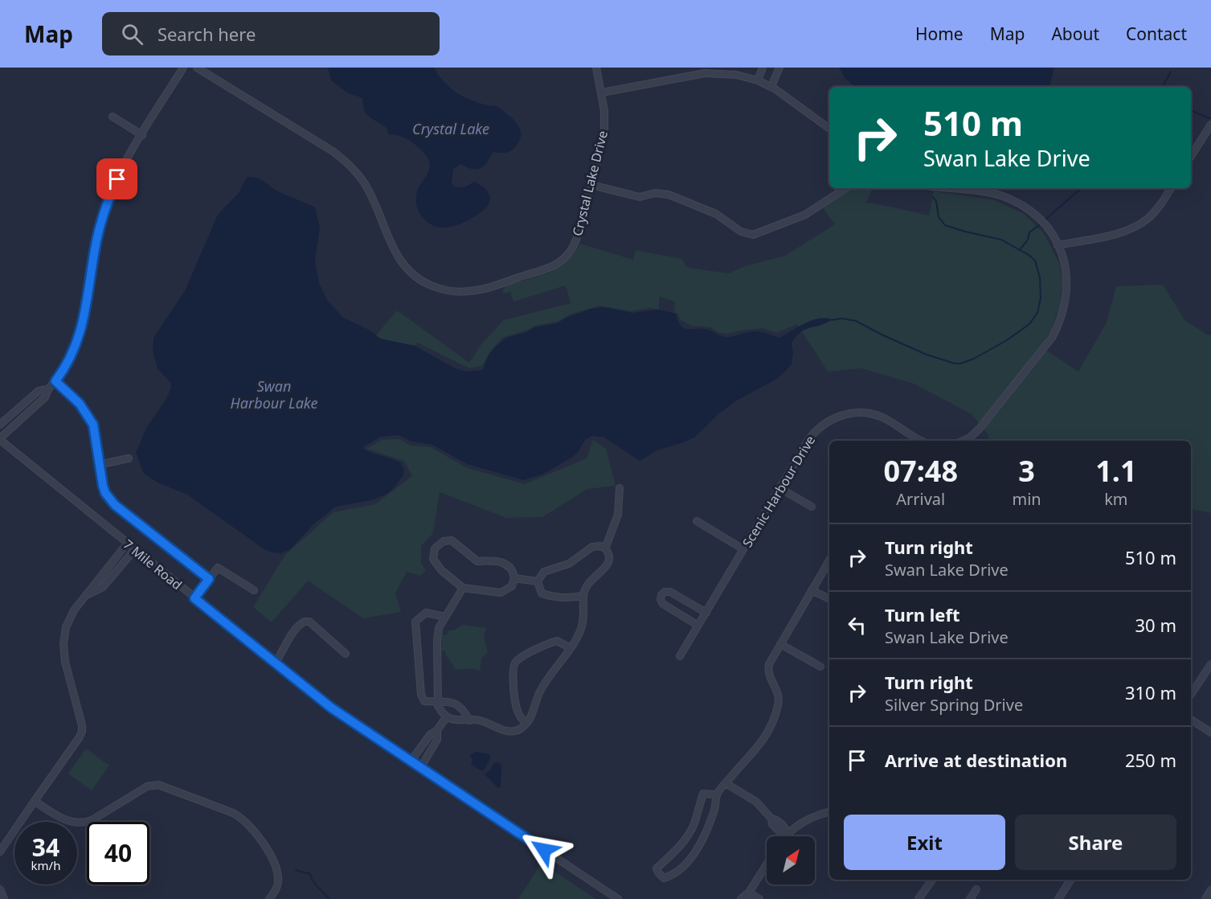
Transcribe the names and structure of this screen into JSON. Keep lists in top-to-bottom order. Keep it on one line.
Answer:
{"streets":{"street":["Crystal Lake Drive","Scenic Harbour Drive","7 Mile Road"]},"water":["Crystal Lake","Swan Harbour Lake"],"north":"top right","page":{"header":"Map","search":"Search here","nav":["Home","Map","About","Contact"],"turn":["510 m","Swan Lake Drive"],"eta":["07:48","Arrival","3","min","1.1","km"],"list":[{"name":"Turn right","note":"Swan Lake Drive","value":"510 m"},{"name":"Turn left","note":"Swan Lake Drive","value":"30 m"},{"name":"Turn right","note":"Silver Spring Drive","value":"310 m"},{"name":"Arrive at destination","value":"250 m"}],"buttons":["Exit","Share"],"speed":"34 km/h","limit":"40"}}
